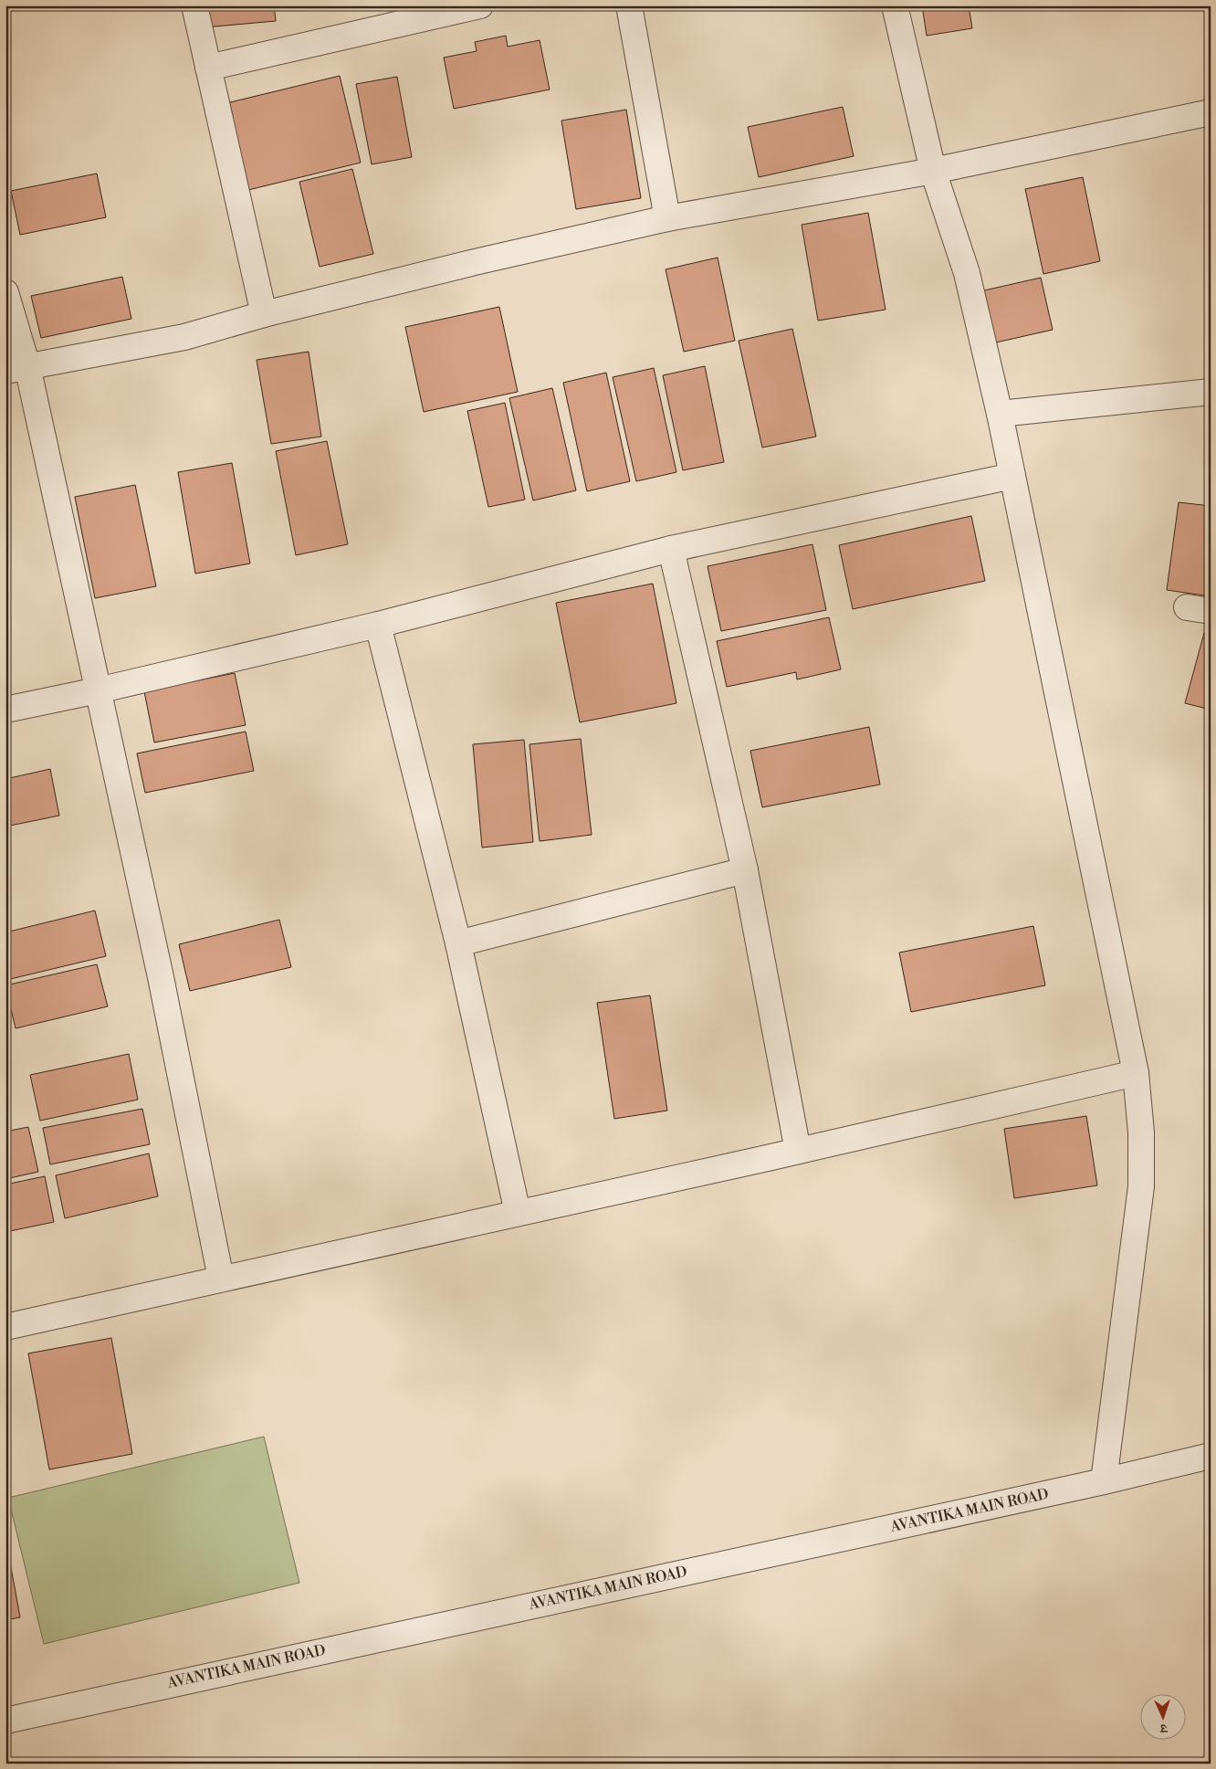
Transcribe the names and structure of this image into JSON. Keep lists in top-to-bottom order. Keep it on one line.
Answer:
{"streets":{"street":["AVANTIKA MAIN ROAD"]},"north":"bottom"}
